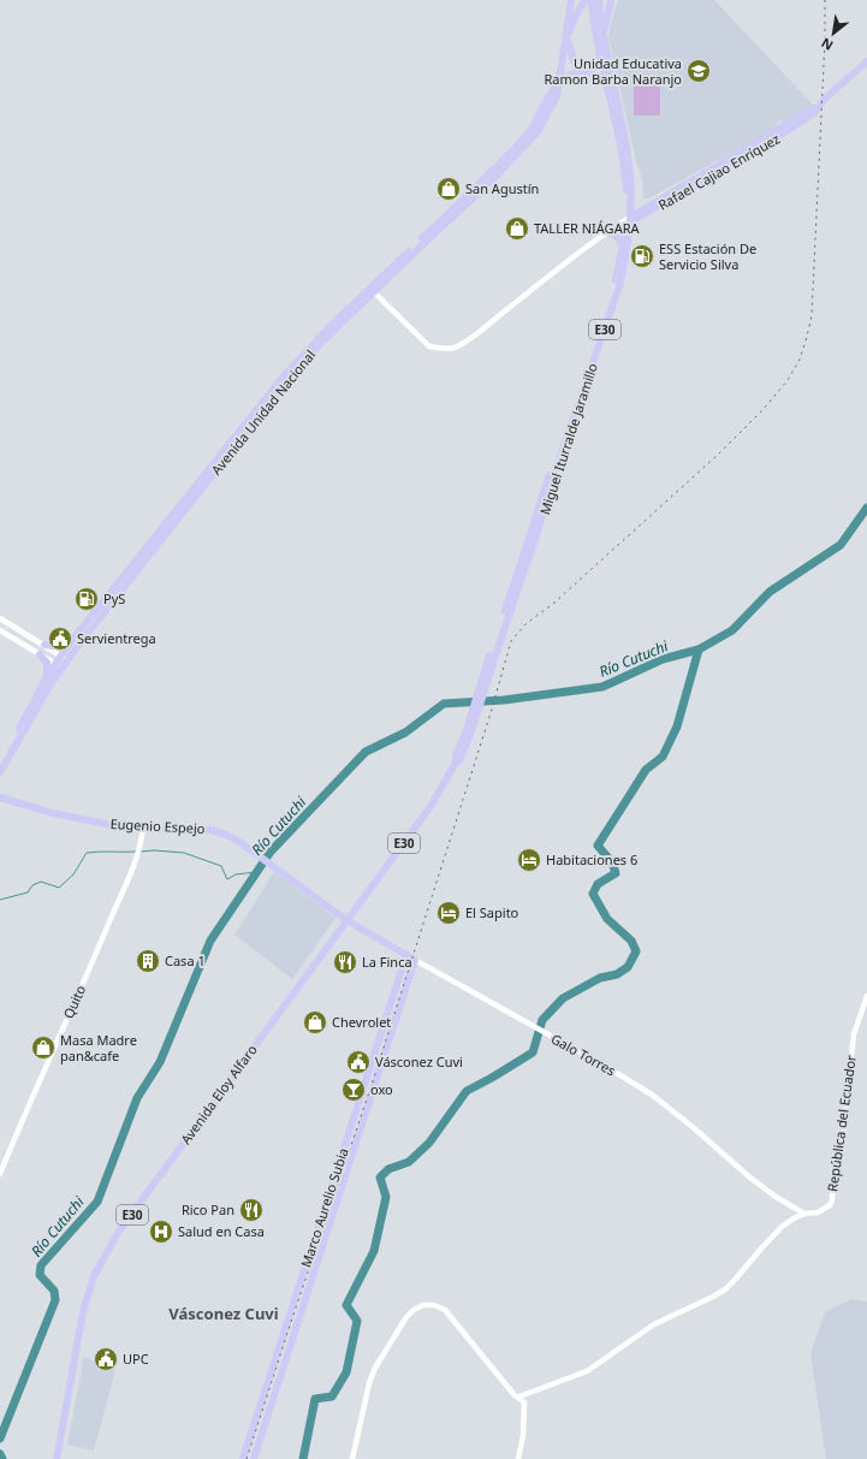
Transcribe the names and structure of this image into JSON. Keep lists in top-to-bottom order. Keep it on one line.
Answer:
{"streets":{"main road":["Rafael Cajiao Enríquez","E30","Avenida Unidad Nacional","Miguel Iturralde Jaramillo","Eugenio Espejo","Galo Torres","Avenida Eloy Alfaro","Marco Aurelio Subia"],"street":["Quito","República del Ecuador"]},"crossings":[["Rafael Cajiao Enríquez","Avenida Unidad Nacional"],["Rafael Cajiao Enríquez","Miguel Iturralde Jaramillo"],["Miguel Iturralde Jaramillo","Avenida Eloy Alfaro"],["Eugenio Espejo","Quito"],["Eugenio Espejo","Galo Torres"],["Eugenio Espejo","Avenida Eloy Alfaro"],["Galo Torres","Avenida Eloy Alfaro"],["Galo Torres","República del Ecuador"],["Galo Torres","Marco Aurelio Subia"]],"districts":["Vásconez Cuvi"],"water":["Río Cutuchi"],"places":{"school or university":["Unidad Educativa Ramon Barba Naranjo"],"shop":["San Agustín","TALLER NIÁGARA","Chevrolet","Masa Madre pan&cafe"],"fuel station":["ESS Estación De Servicio Silva","PyS"],"public building":["Servientrega","Vásconez Cuvi","UPC"],"hotel":["Habitaciones 6","El Sapito"],"building":["Casa 1"],"restaurant":["La Finca","Rico Pan"],"bar":["oxo"],"hospital":["Salud en Casa"]},"north":"bottom left"}
